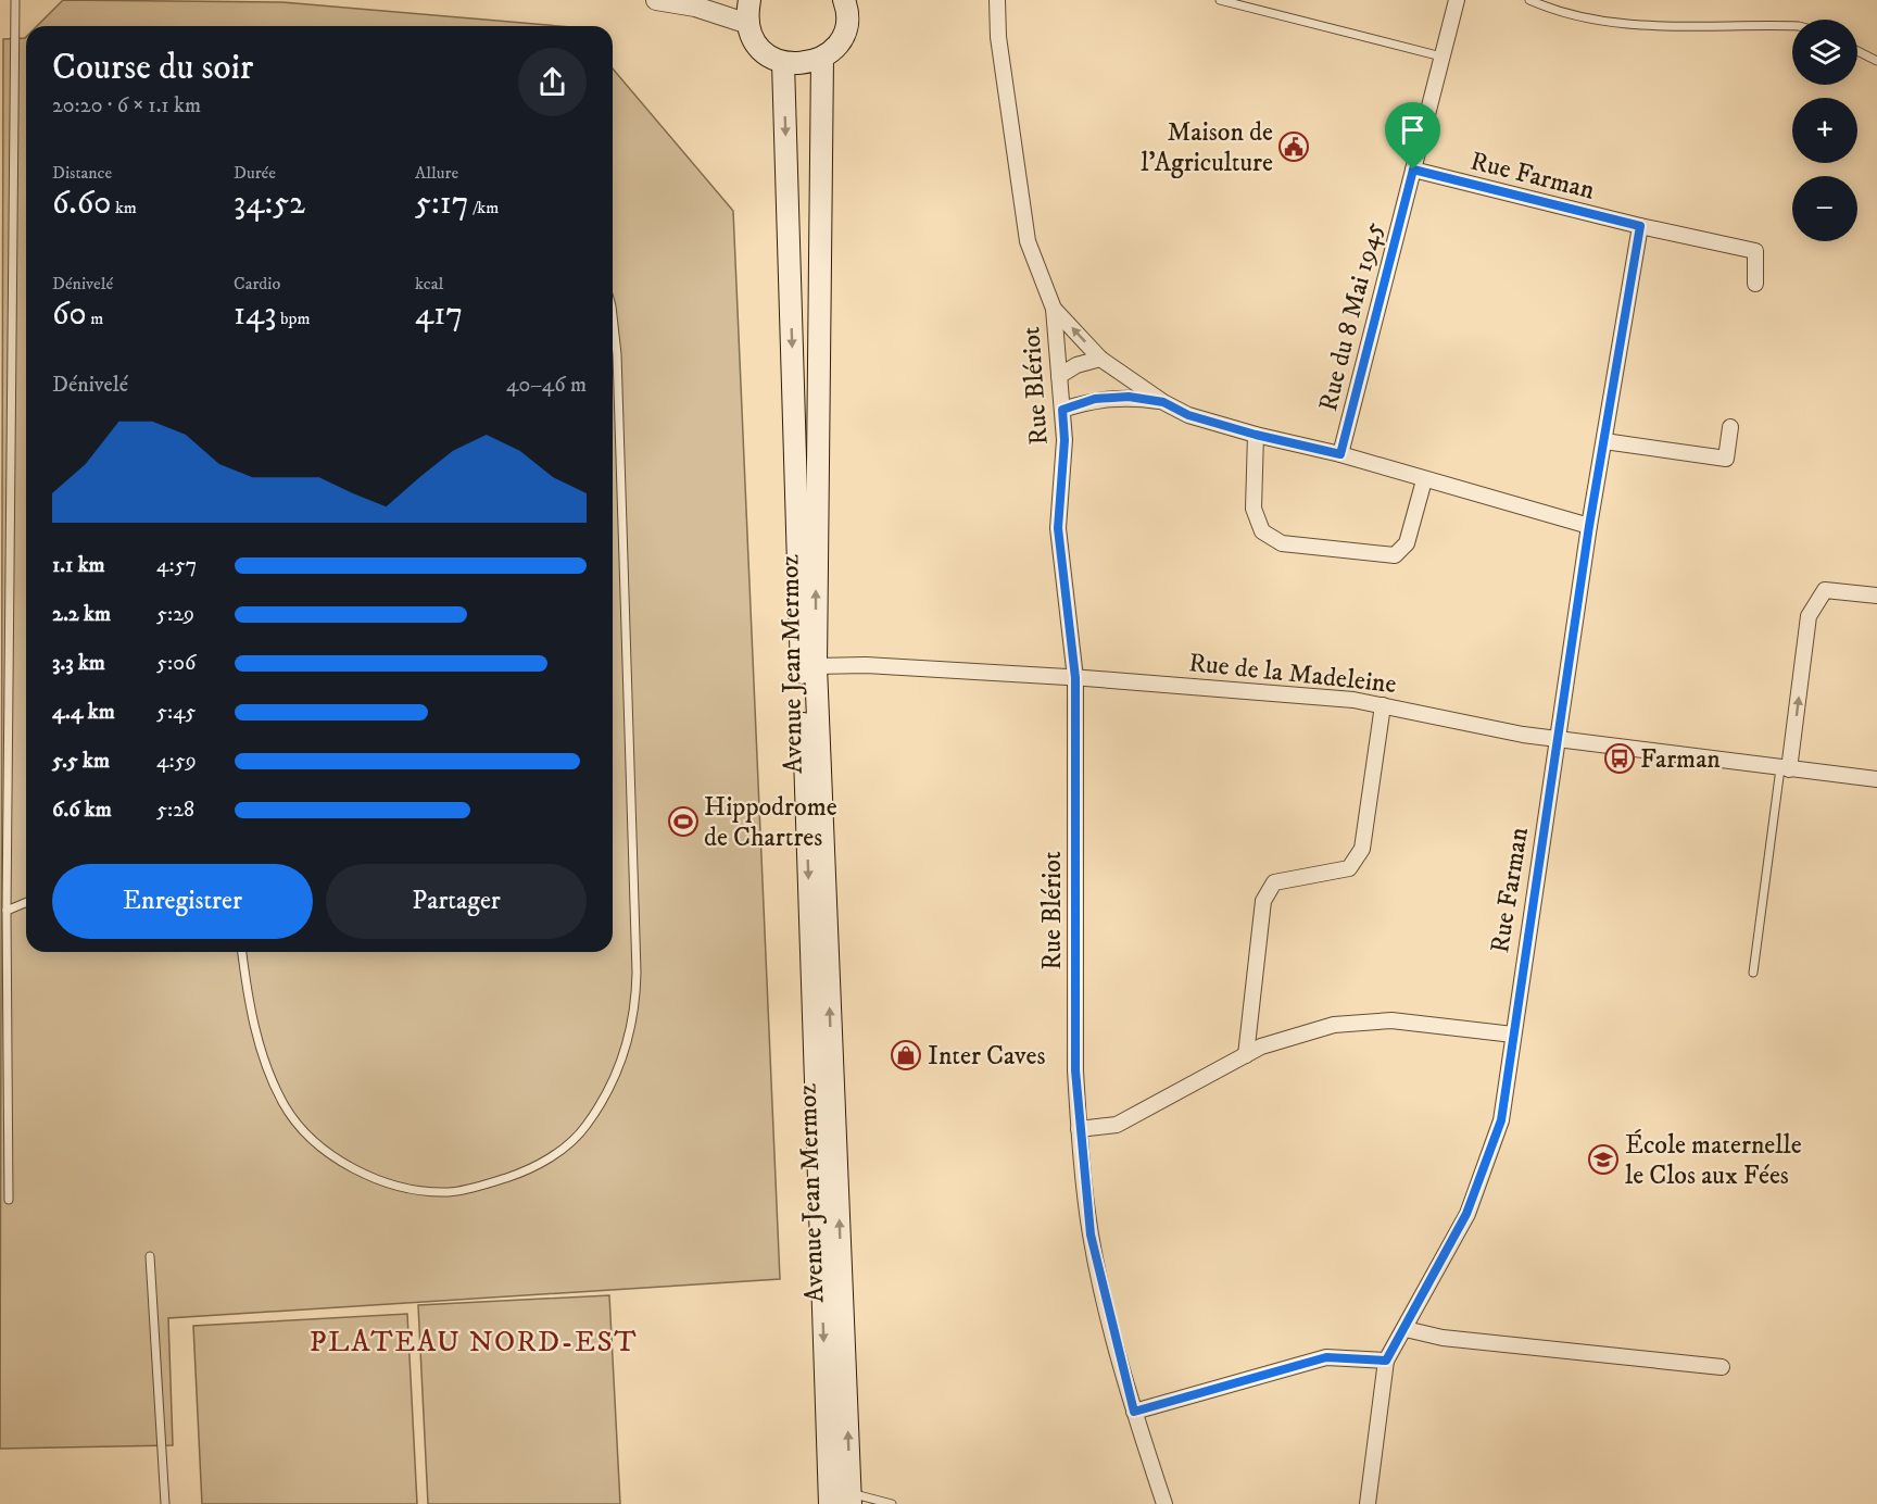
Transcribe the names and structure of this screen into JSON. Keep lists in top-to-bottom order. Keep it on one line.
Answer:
{"streets":{"main road":["Avenue Jean Mermoz"],"street":["Rue Farman","Rue du 8 Mai 1945","Rue Blériot","Rue de la Madeleine"]},"crossings":[["Rue Farman","Rue du 8 Mai 1945"],["Rue Farman","Rue de la Madeleine"],["Rue Blériot","Rue de la Madeleine"],["Avenue Jean Mermoz","Rue de la Madeleine"]],"districts":["PLATEAU NORD-EST"],"places":{"public building":["Maison de l'Agriculture"],"bus stop":["Farman"],"sports":["Hippodrome de Chartres"],"shop":["Inter Caves"],"school or university":["École maternelle le Clos aux Fées"]},"page":{"map_buttons":["+","−"],"heading":["Course du soir","20:20 · 6 × 1.1 km"],"stats":[["Distance","6.60 km"],["Durée","34:52"],["Allure","5:17 /km"],["Dénivelé","60 m"],["Cardio","143 bpm"],["kcal","417"]],"chart":["Dénivelé","40–46 m"],"list":[{"name":"1.1 km","note":"4:57"},{"name":"2.2 km","note":"5:29"},{"name":"3.3 km","note":"5:06"},{"name":"4.4 km","note":"5:45"},{"name":"5.5 km","note":"4:59"},{"name":"6.6 km","note":"5:28"}],"buttons":["Enregistrer","Partager"]}}
